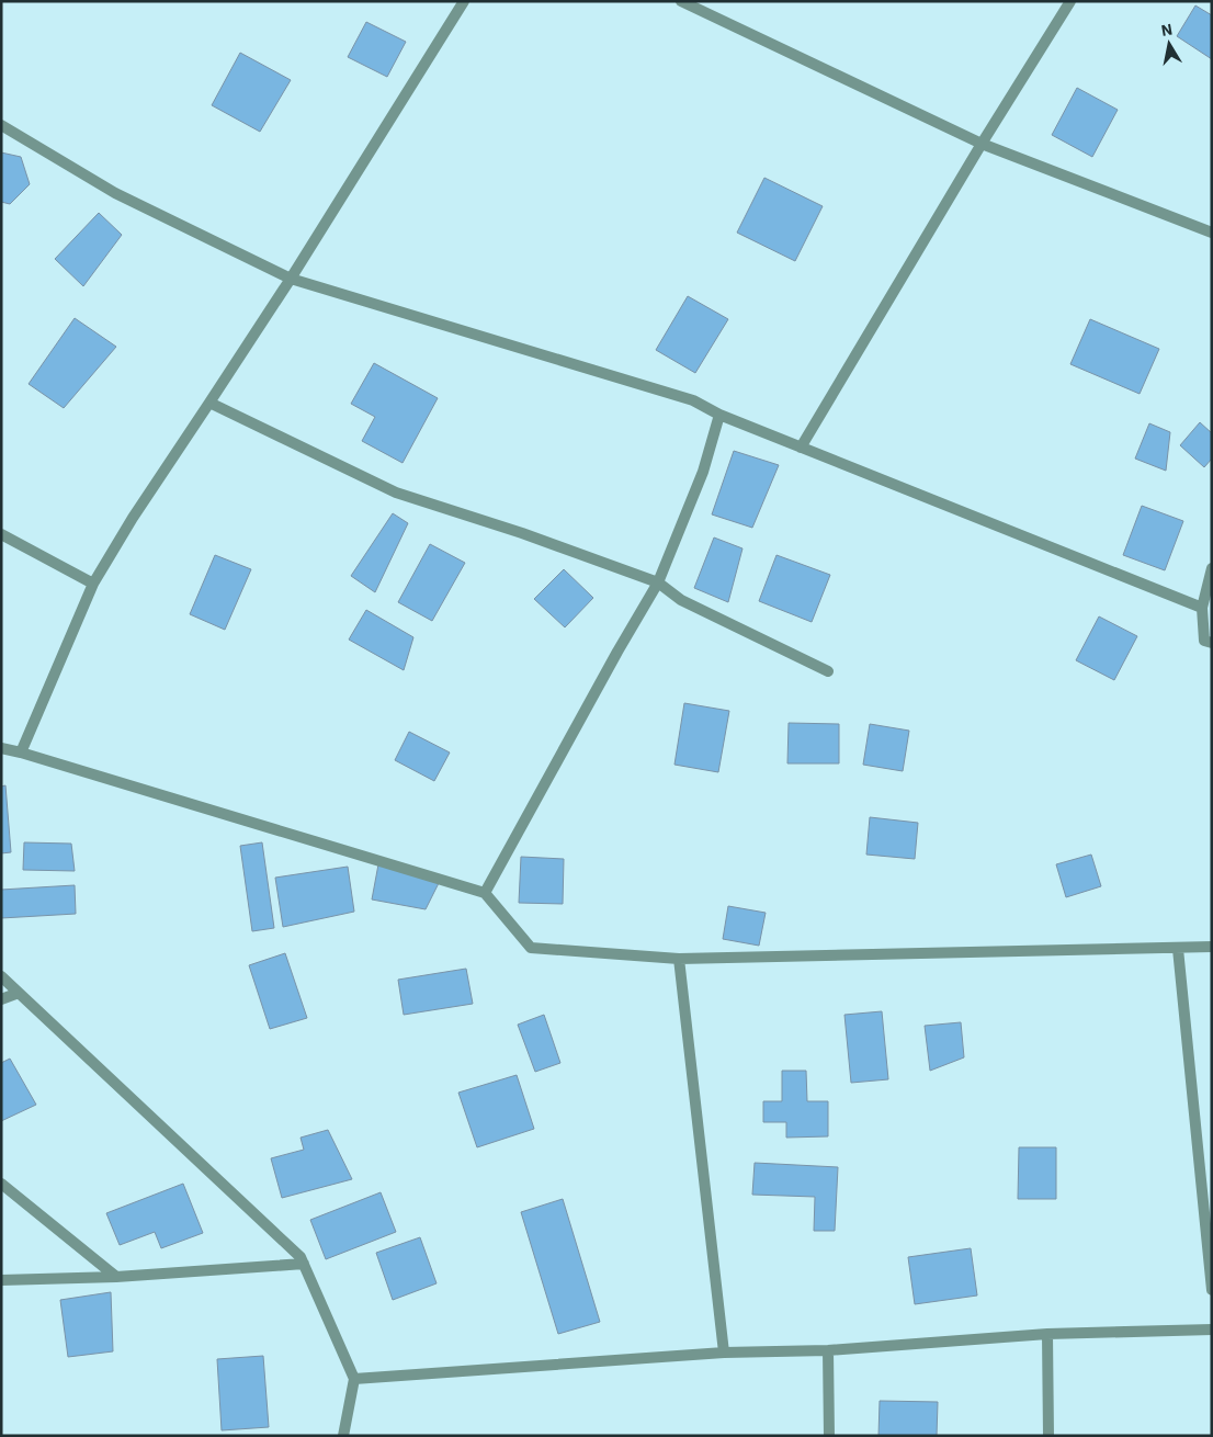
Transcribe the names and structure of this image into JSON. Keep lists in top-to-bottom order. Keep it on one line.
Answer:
{"north":"top"}
